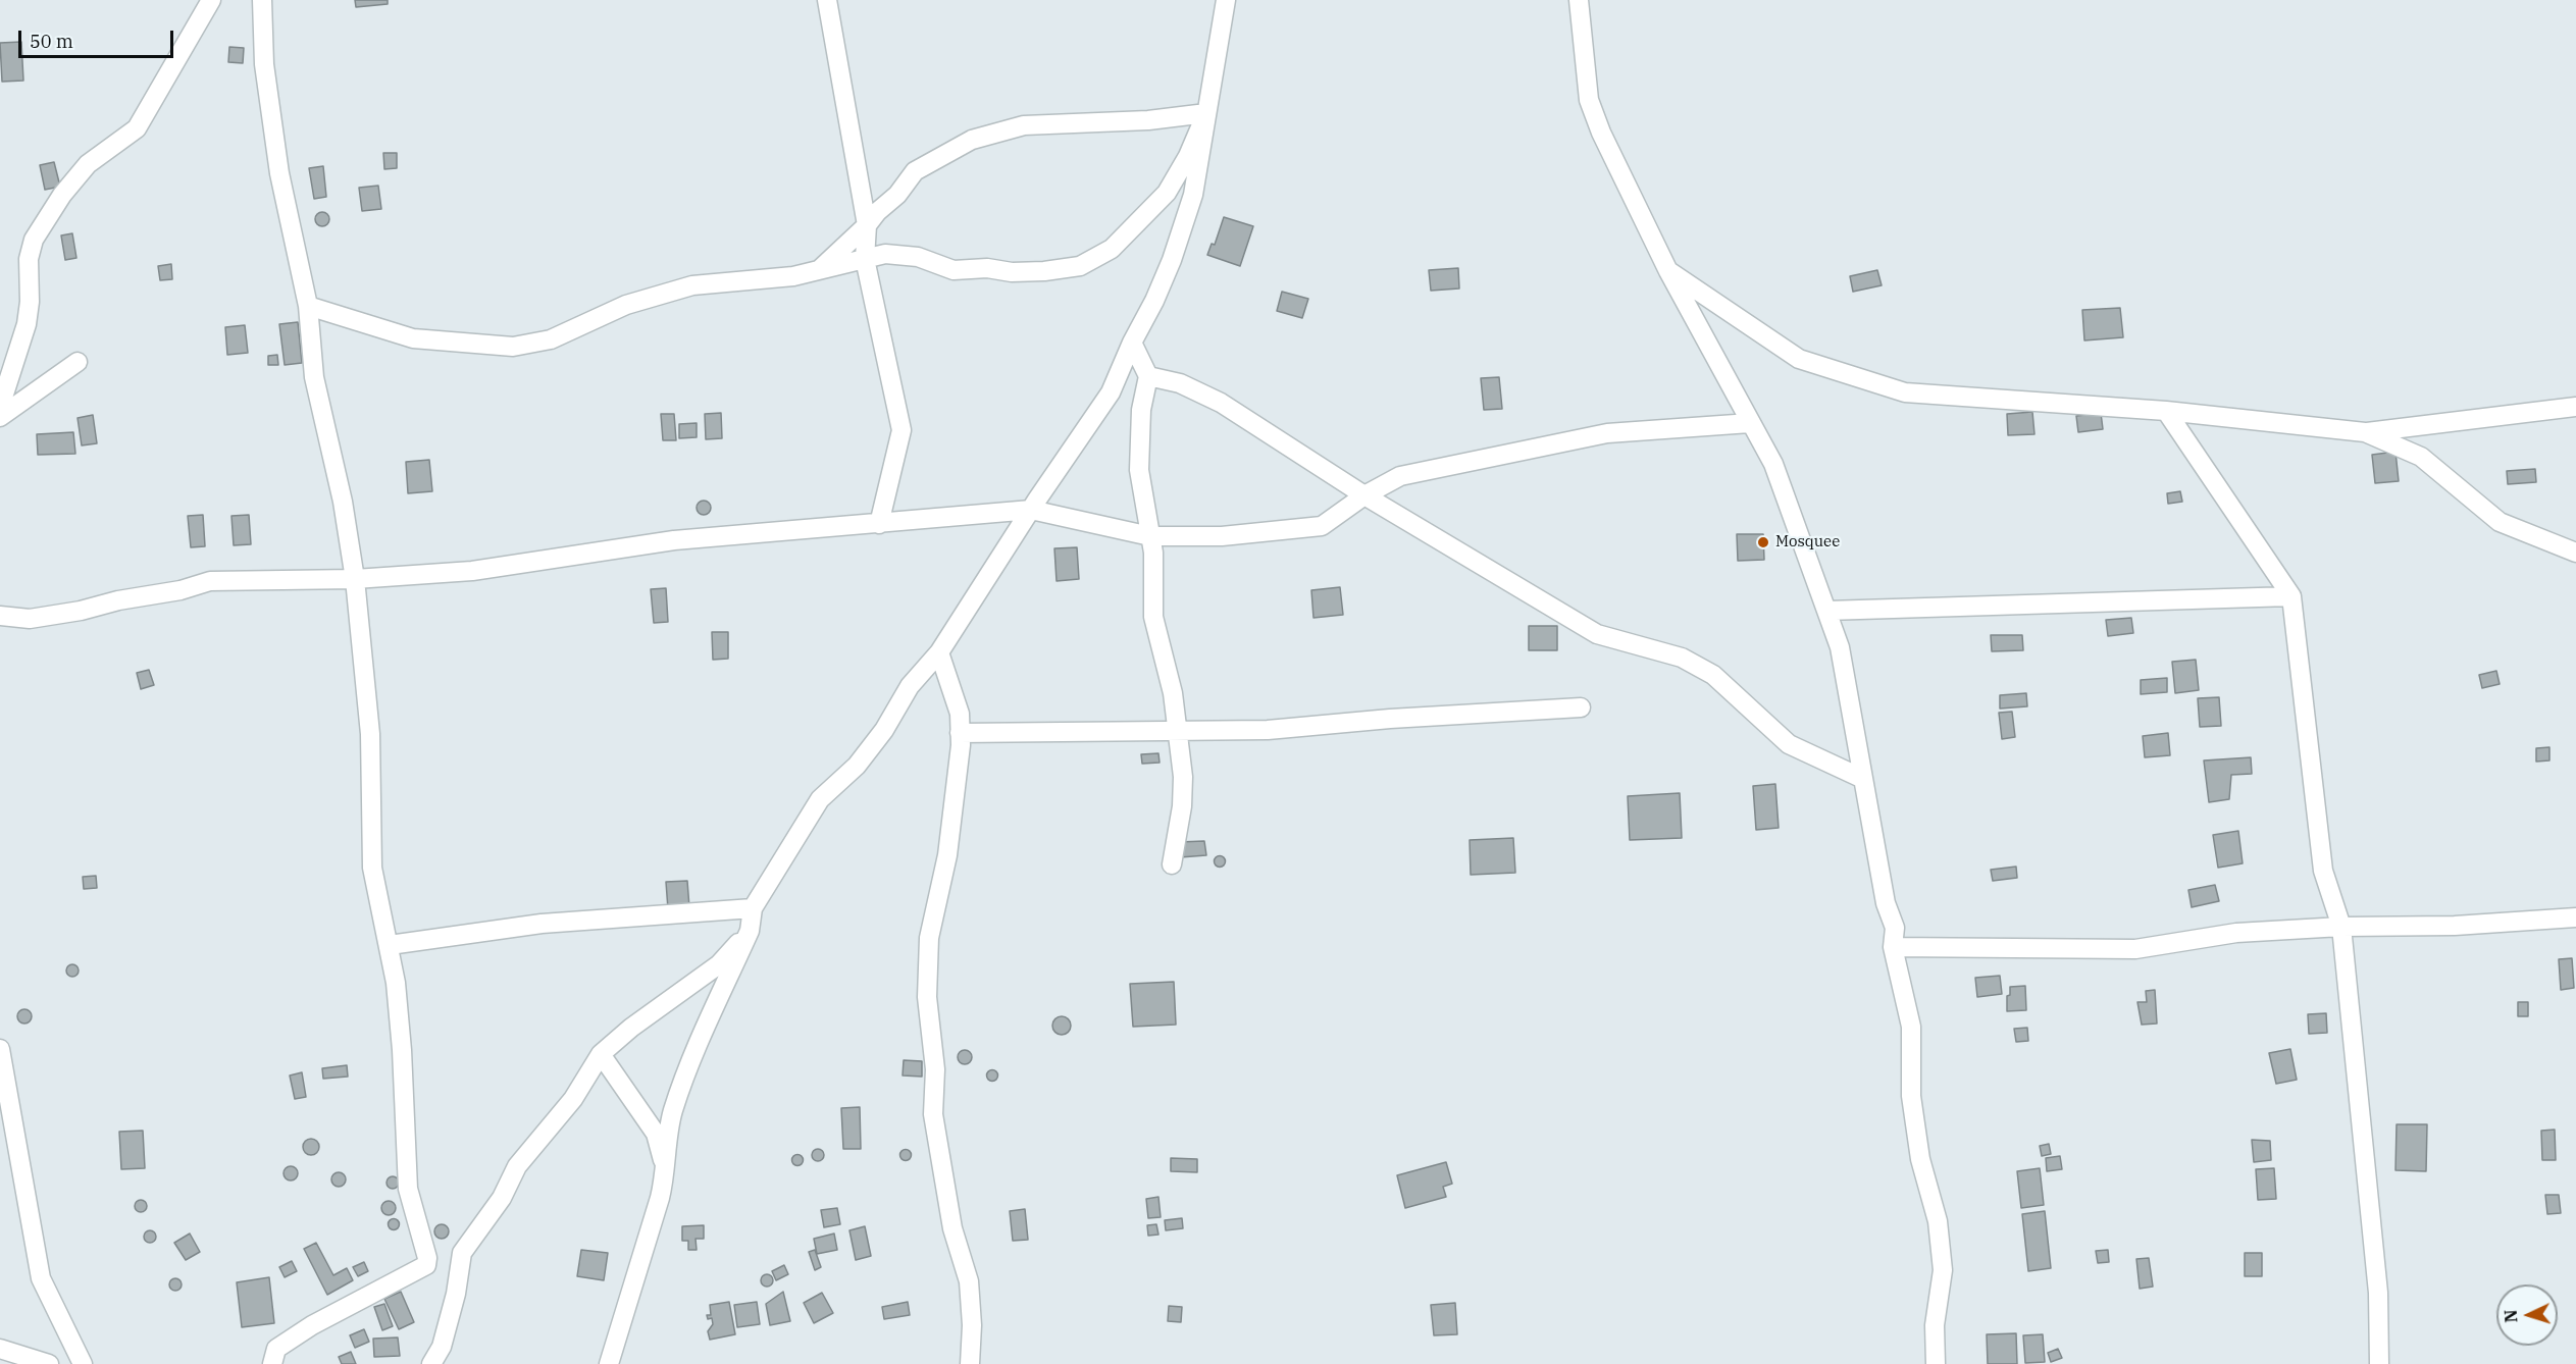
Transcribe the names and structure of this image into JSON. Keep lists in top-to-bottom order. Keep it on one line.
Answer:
{"places":["Mosquee"],"scale_bar":"50 m","north":"left"}
